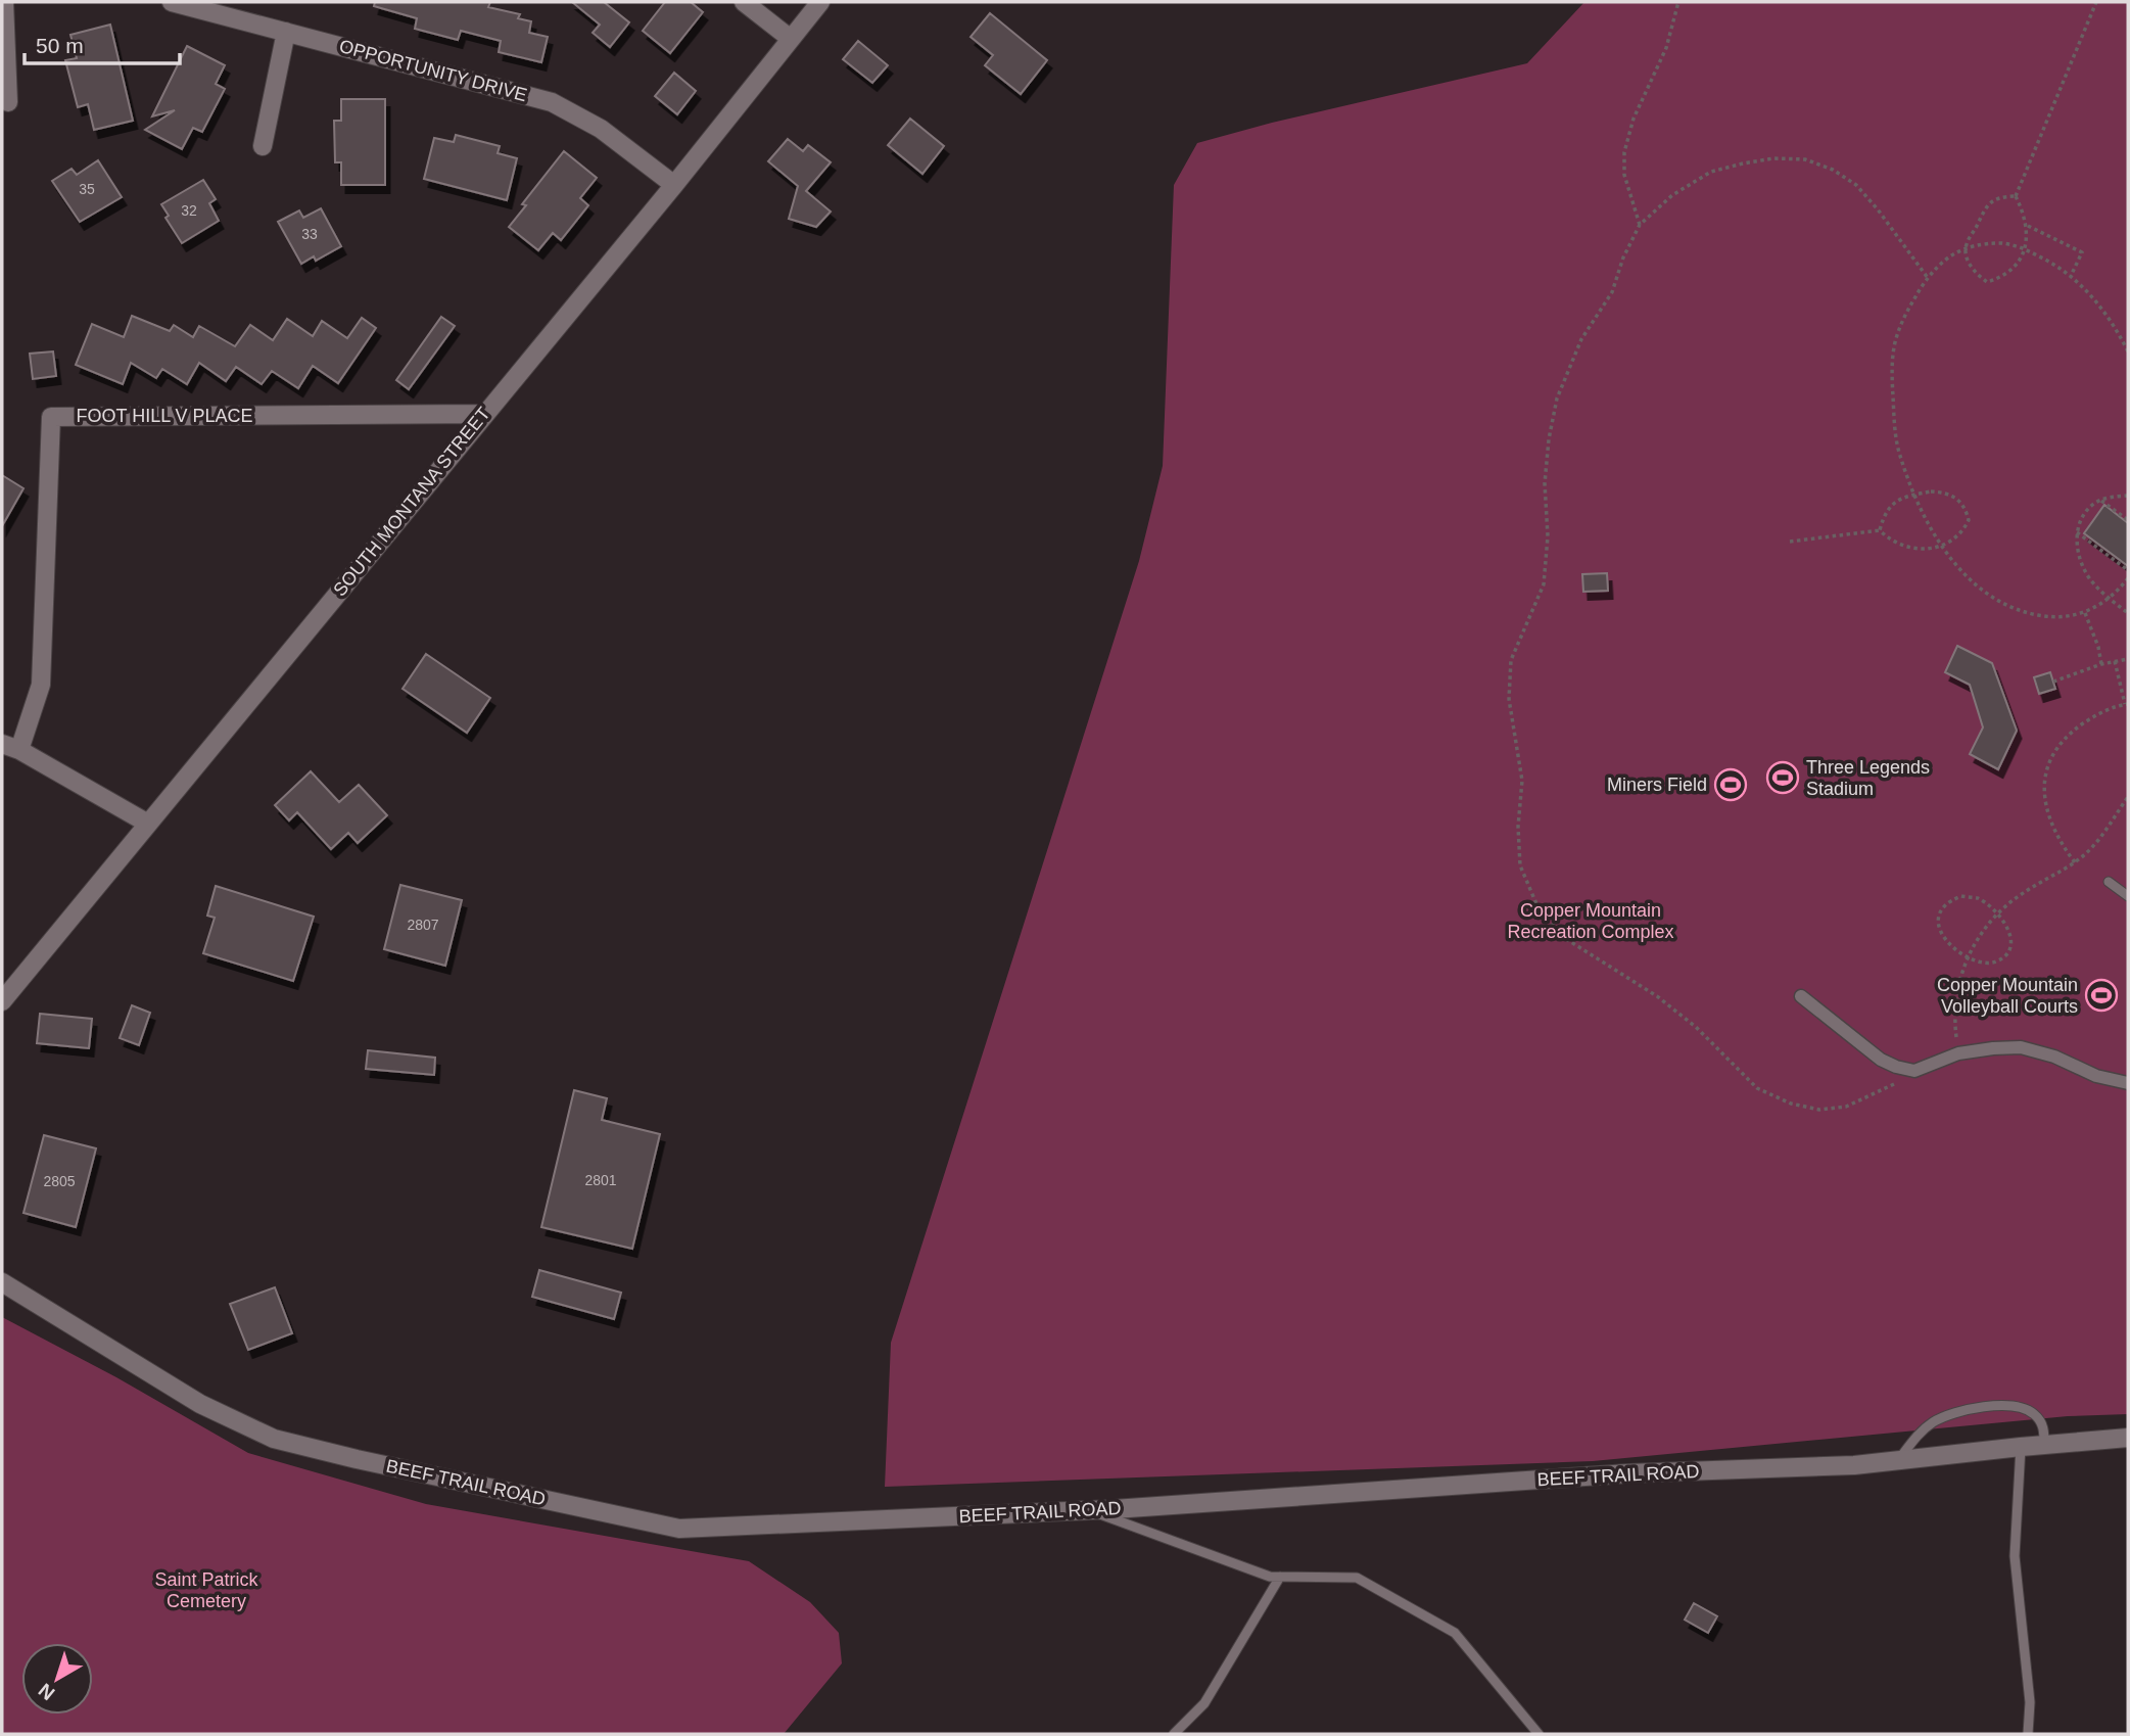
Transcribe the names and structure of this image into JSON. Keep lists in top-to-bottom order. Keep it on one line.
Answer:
{"streets":{"street":["OPPORTUNITY DRIVE","FOOT HILL V PLACE","SOUTH MONTANA STREET","BEEF TRAIL ROAD"]},"crossings":[["OPPORTUNITY DRIVE","SOUTH MONTANA STREET"],["FOOT HILL V PLACE","SOUTH MONTANA STREET"]],"parks":["Copper Mountain Recreation Complex","Saint Patrick Cemetery"],"places":{"sports":["Three Legends Stadium","Miners Field","Copper Mountain Volleyball Courts"]},"house_numbers":["35","32","33","2807","2801","2805"],"scale_bar":"50 m","north":"bottom left"}
